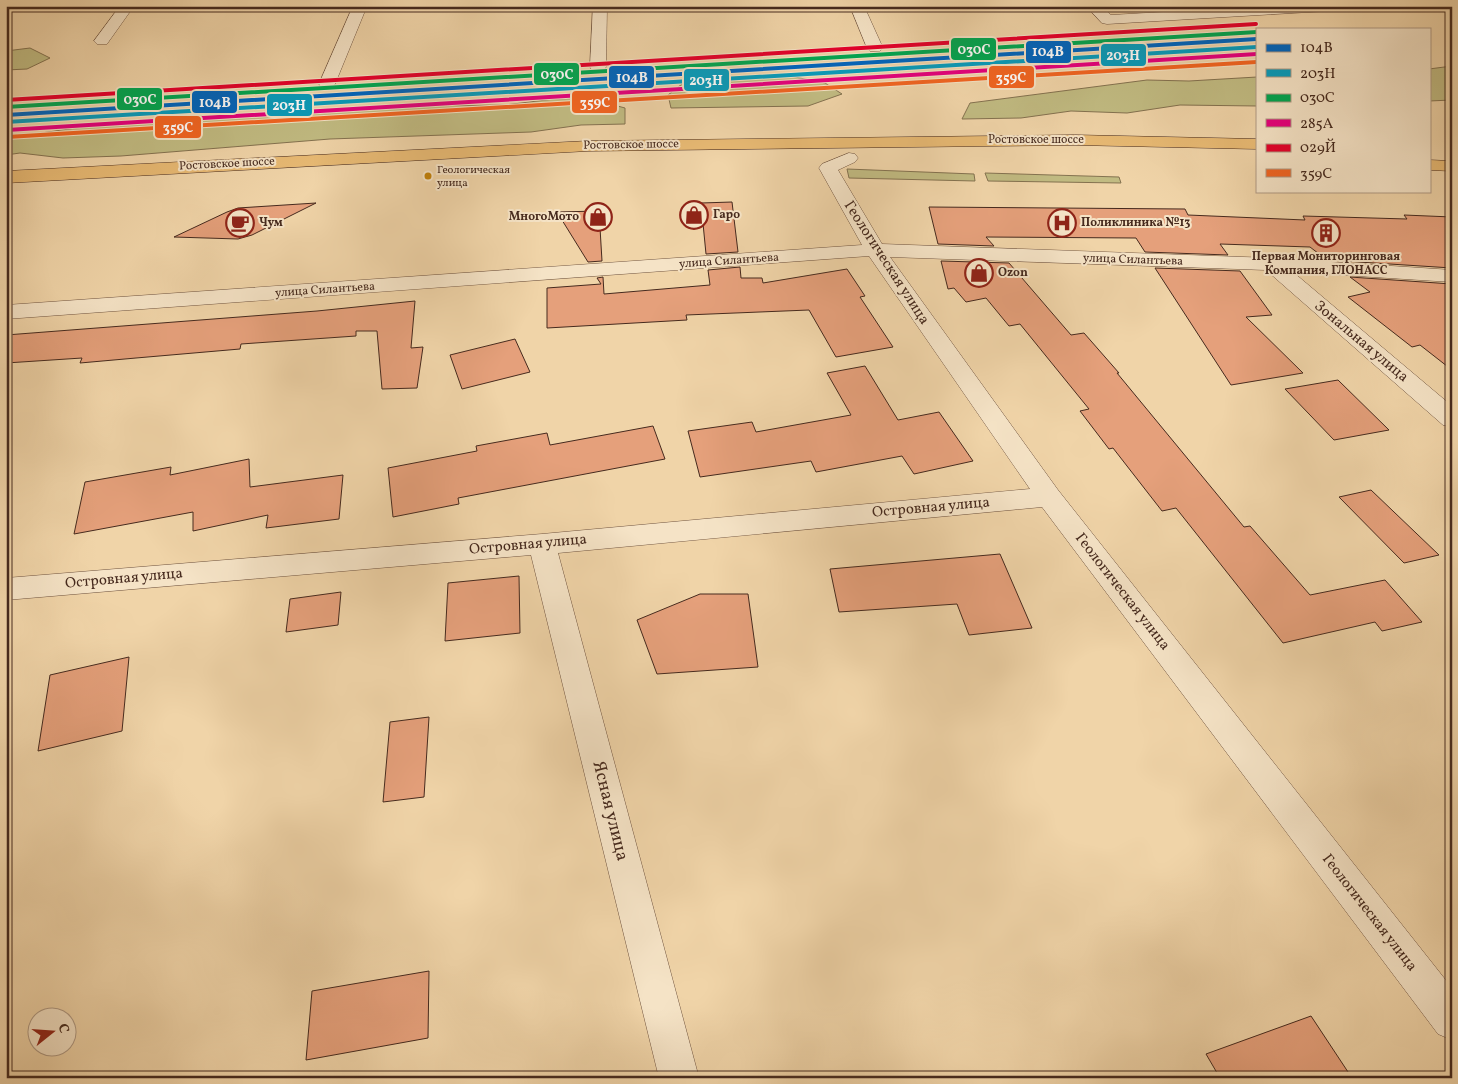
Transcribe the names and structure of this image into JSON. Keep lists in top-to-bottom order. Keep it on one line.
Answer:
{"streets":{"highway":["Ростовское шоссе"],"street":["улица Силантьева","Геологическая улица","Зональная улица","Островная улица","Ясная улица"]},"crossings":[["Ростовское шоссе","Геологическая улица"],["улица Силантьева","Геологическая улица"],["улица Силантьева","Зональная улица"],["Геологическая улица","Островная улица"],["Островная улица","Ясная улица"]],"places":{"other":["Геологическая улица"],"shop":["Гаро","МногоМото","Ozon"],"cafe":["Чум"],"hospital":["Поликлиника №13"],"building":["Первая Мониторинговая Компания, ГЛОНАСС"]},"lines":["transit line 029Й","transit line 030C","transit line 104В","transit line 203Н","transit line 285А","transit line 359С"],"legend":["104В","203Н","030C","285А","029Й","359С"],"north":"right"}
